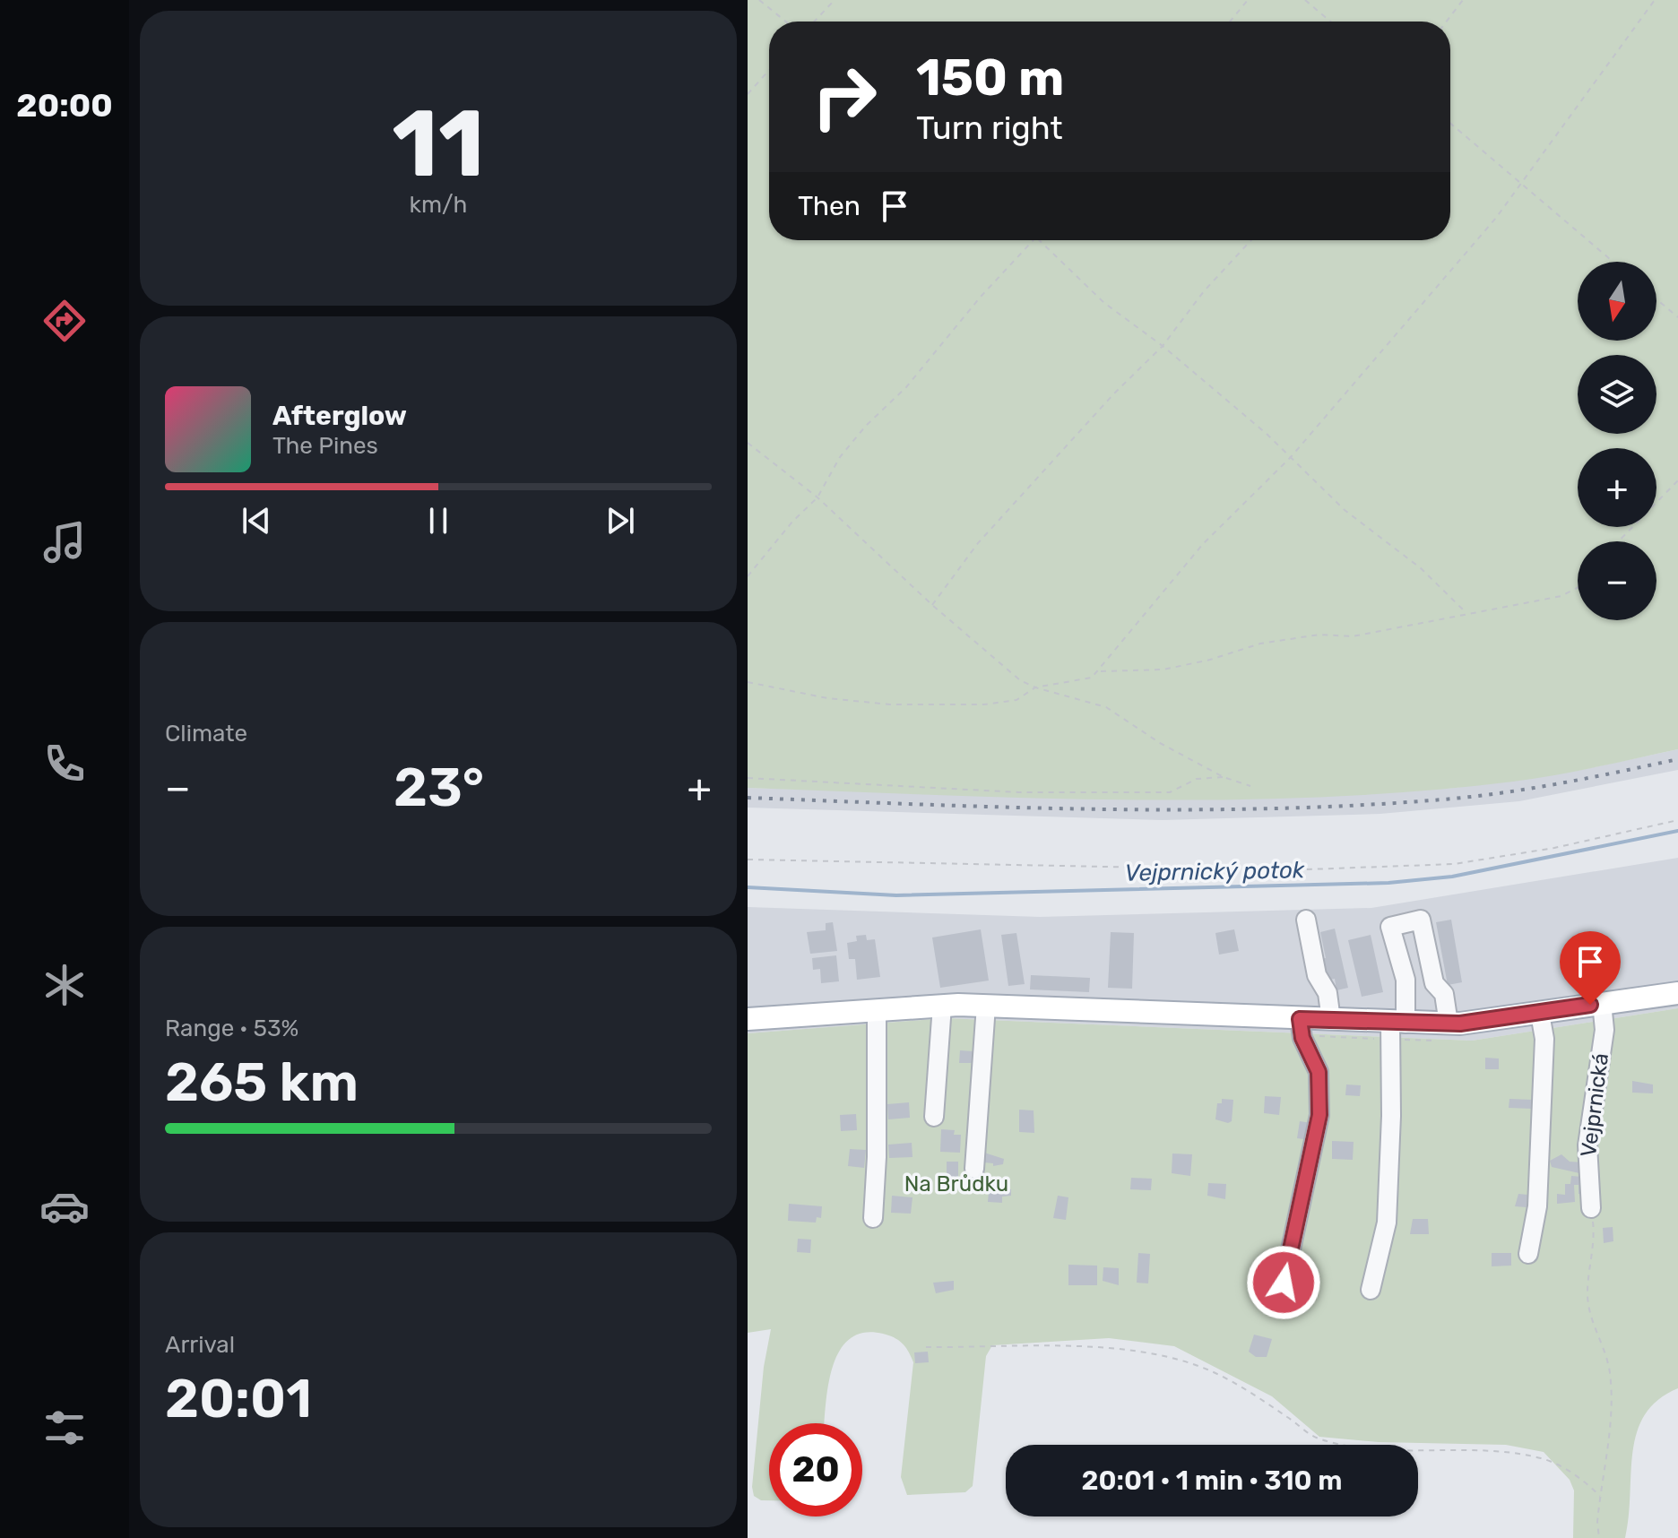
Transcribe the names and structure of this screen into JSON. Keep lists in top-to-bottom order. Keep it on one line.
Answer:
{"streets":{"street":["Vejprnická"]},"water":["Vejprnický potok"],"parks":["Na Brůdku"],"north":"bottom","page":{"tabs":"20:00","tile":[["11","km/h"],"Climate",["Range · 53%","265 km"],["Arrival","20:01"]],"turn":["150 m","Turn right"],"then":"Then","map_buttons":["+","−"],"song":["Afterglow","The Pines"],"heat":["−","23°","+"],"limit":"20","trip":"20:01 · 1 min · 310 m"}}
